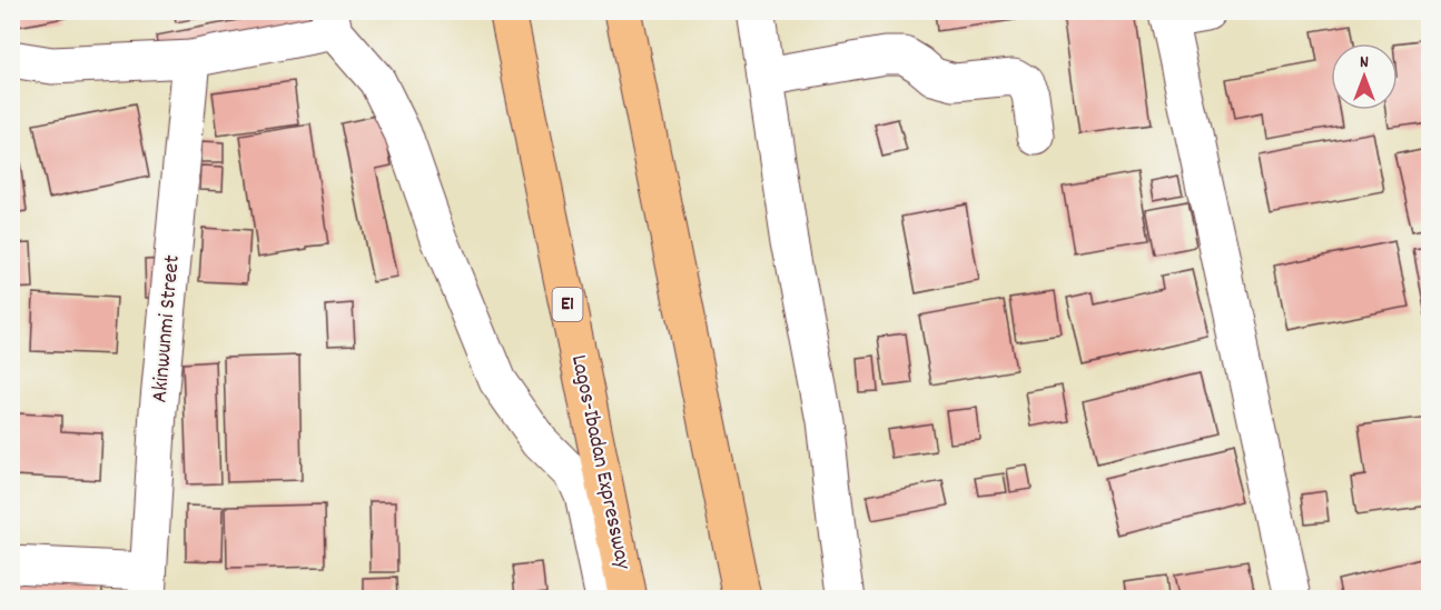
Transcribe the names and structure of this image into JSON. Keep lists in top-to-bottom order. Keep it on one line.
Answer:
{"streets":{"highway":["E1","Lagos-Ibadan Expressway"],"street":["Akinwunmi Street"]},"north":"top"}
